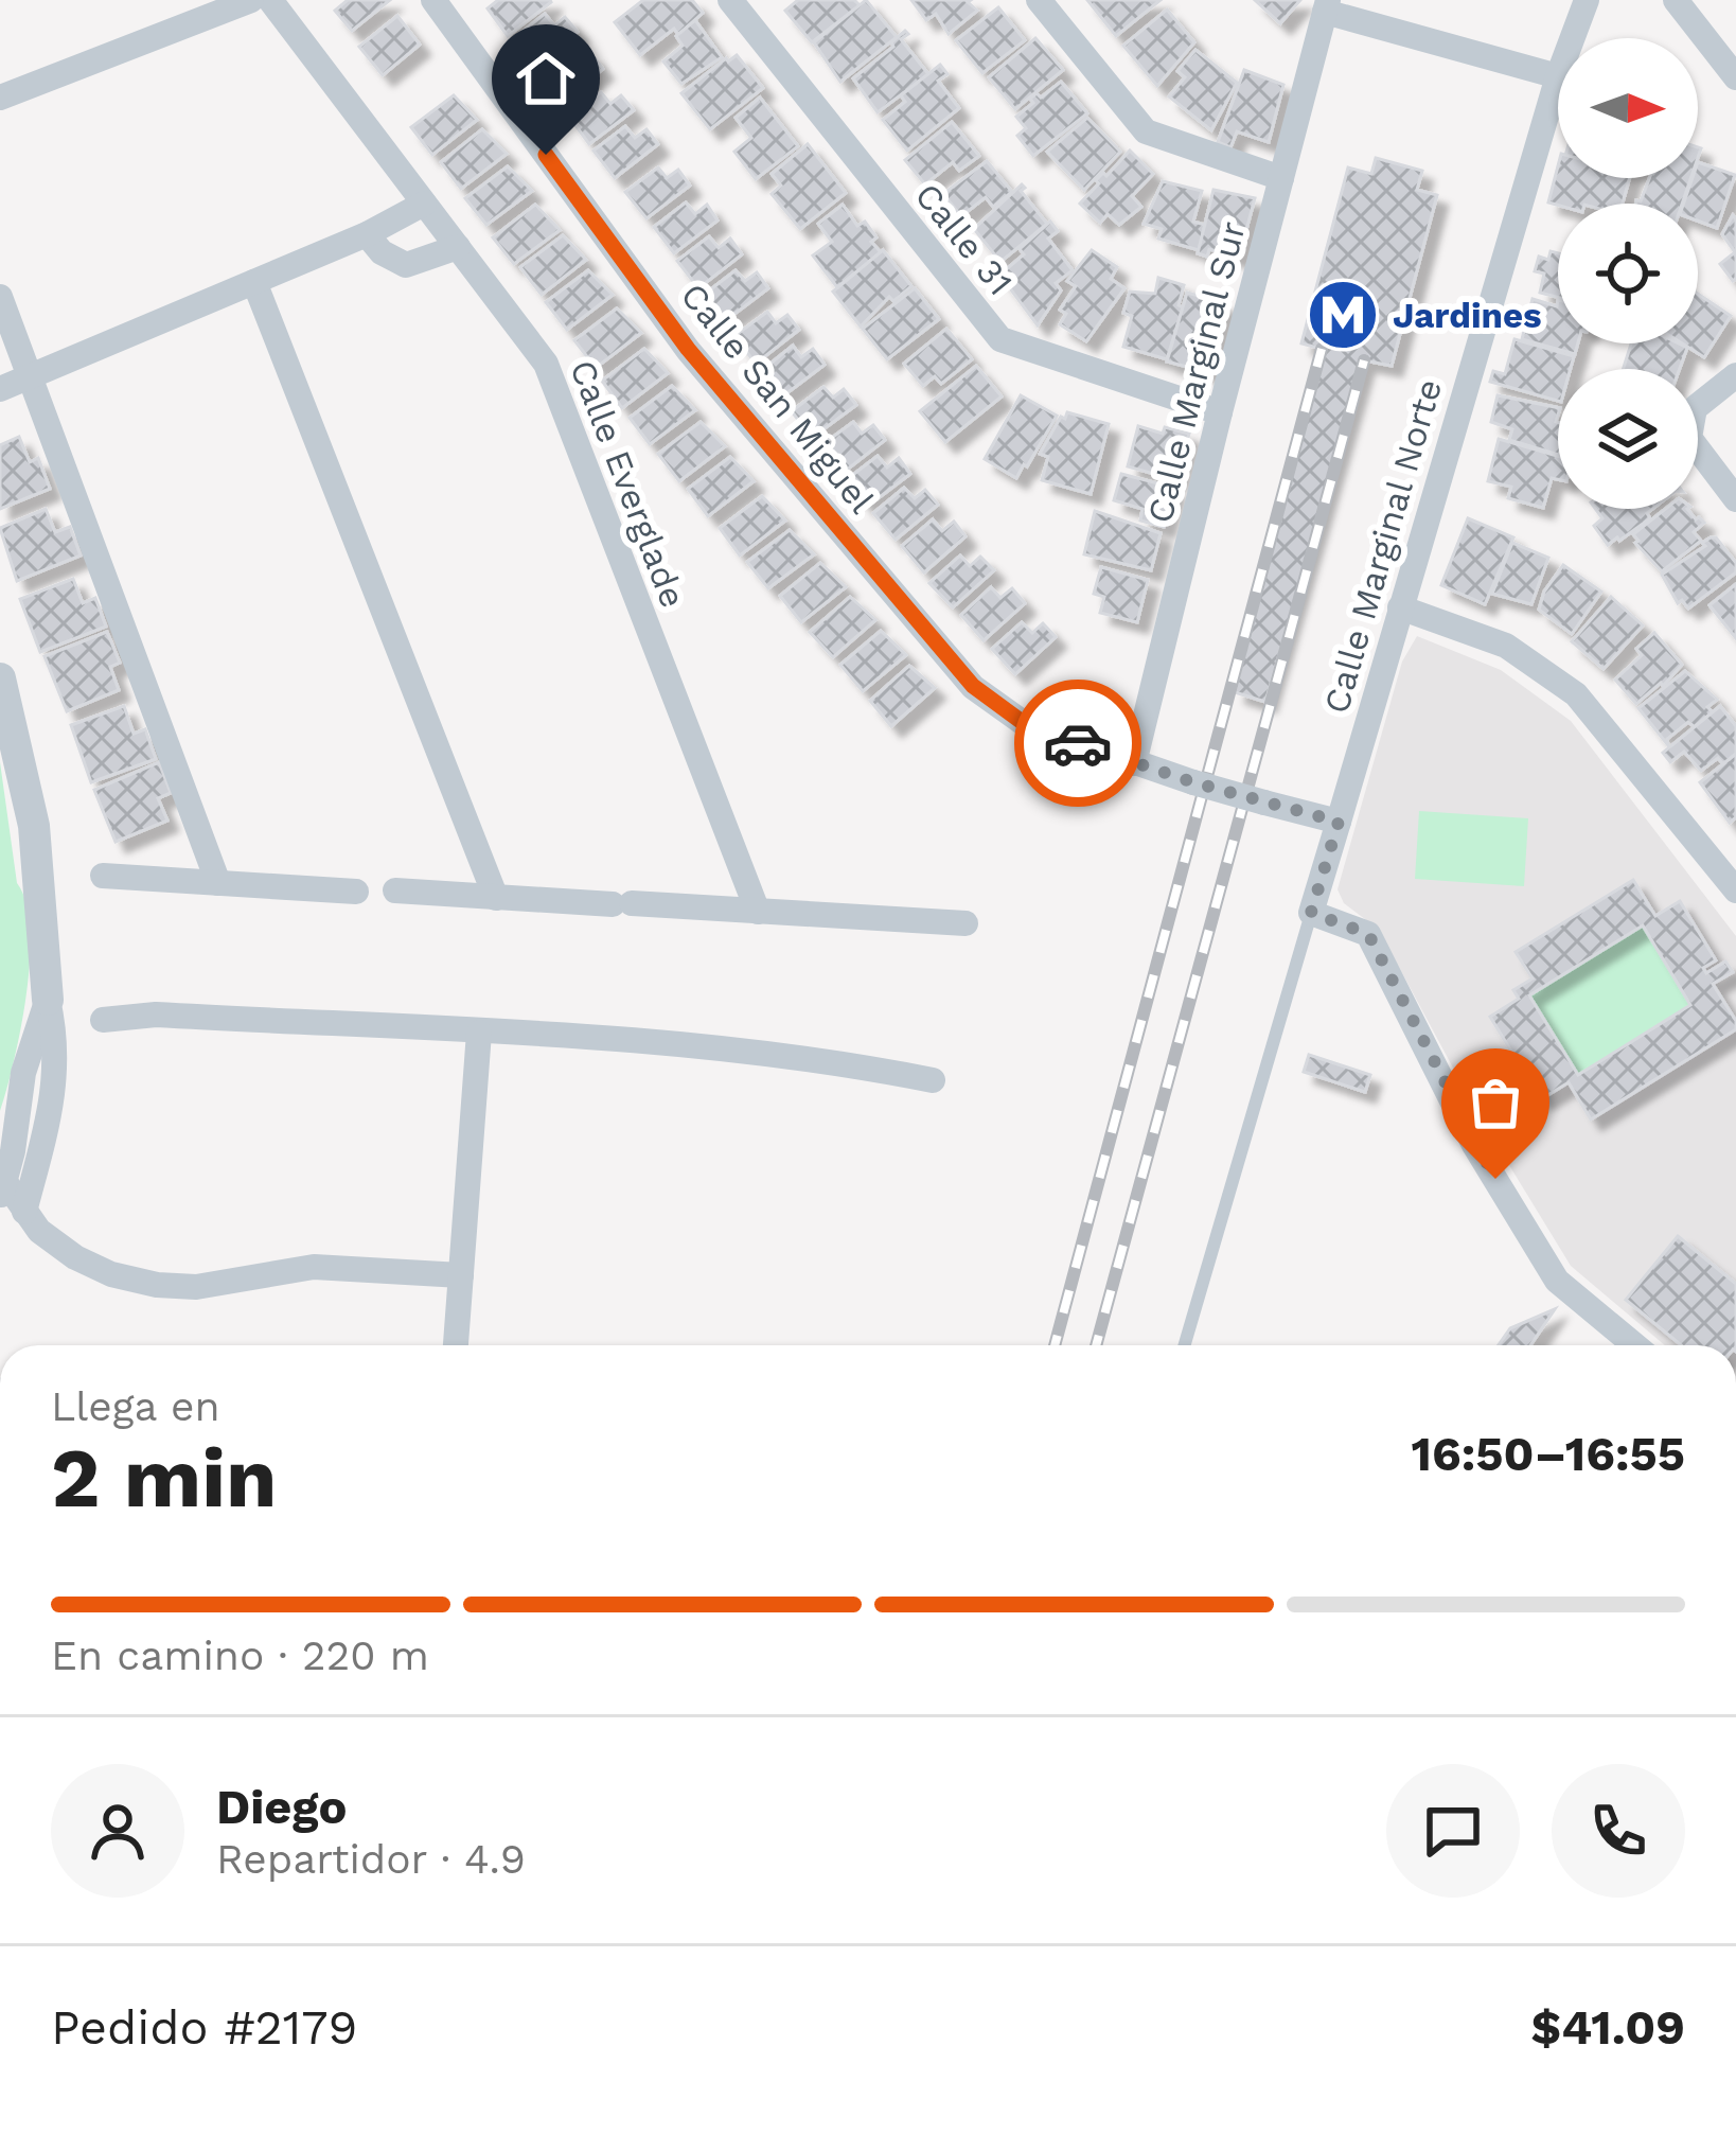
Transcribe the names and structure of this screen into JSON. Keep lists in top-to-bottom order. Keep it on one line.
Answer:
{"streets":{"street":["Calle 31","Calle Marginal Sur","Calle San Miguel","Calle Everglade","Calle Marginal Norte"]},"crossings":[["Calle 31","Calle Marginal Sur"],["Calle Marginal Sur","Calle San Miguel"],["Calle San Miguel","Calle Marginal Norte"]],"places":{"metro station":["Jardines"]},"north":"right","page":{"heading":["2 min","Llega en","16:50–16:55"],"panel":["Diego","Repartidor · 4.9","Pedido #2179","$41.09"],"bar":"En camino · 220 m"}}
